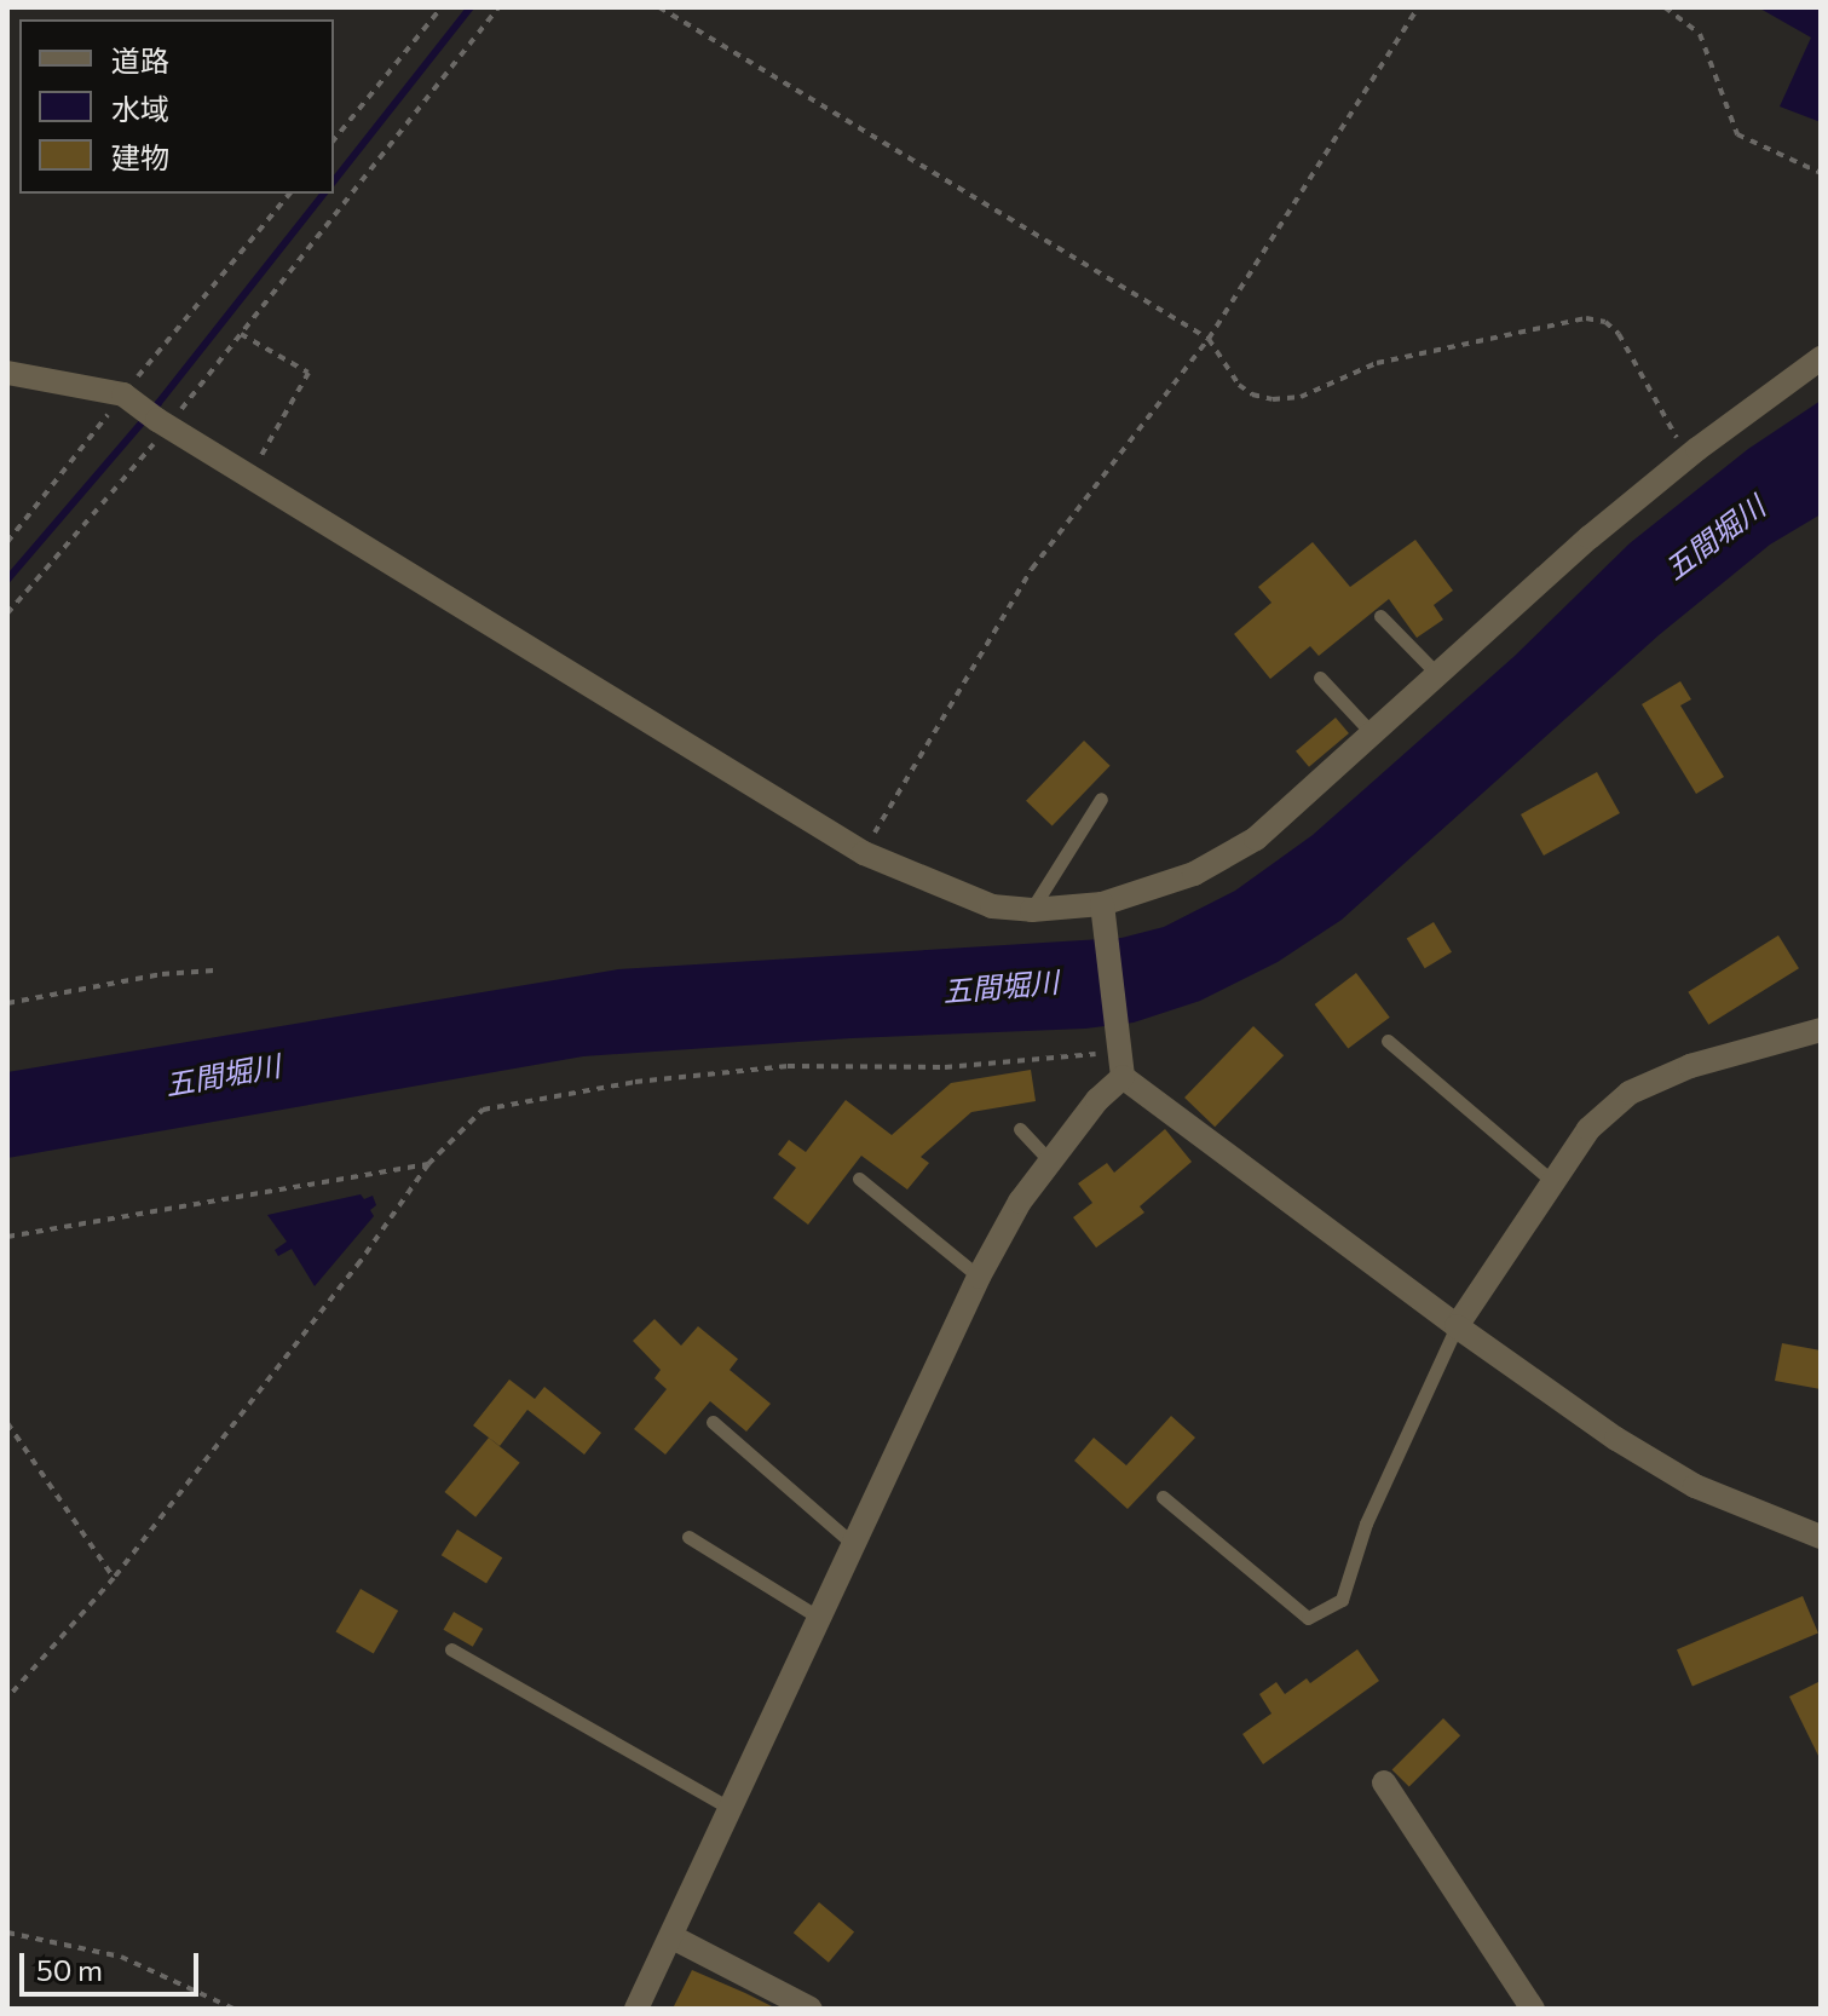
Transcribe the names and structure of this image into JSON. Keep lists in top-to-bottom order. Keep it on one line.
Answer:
{"water":["五間堀川"],"legend":["道路","水域","建物"],"scale_bar":"50 m"}
